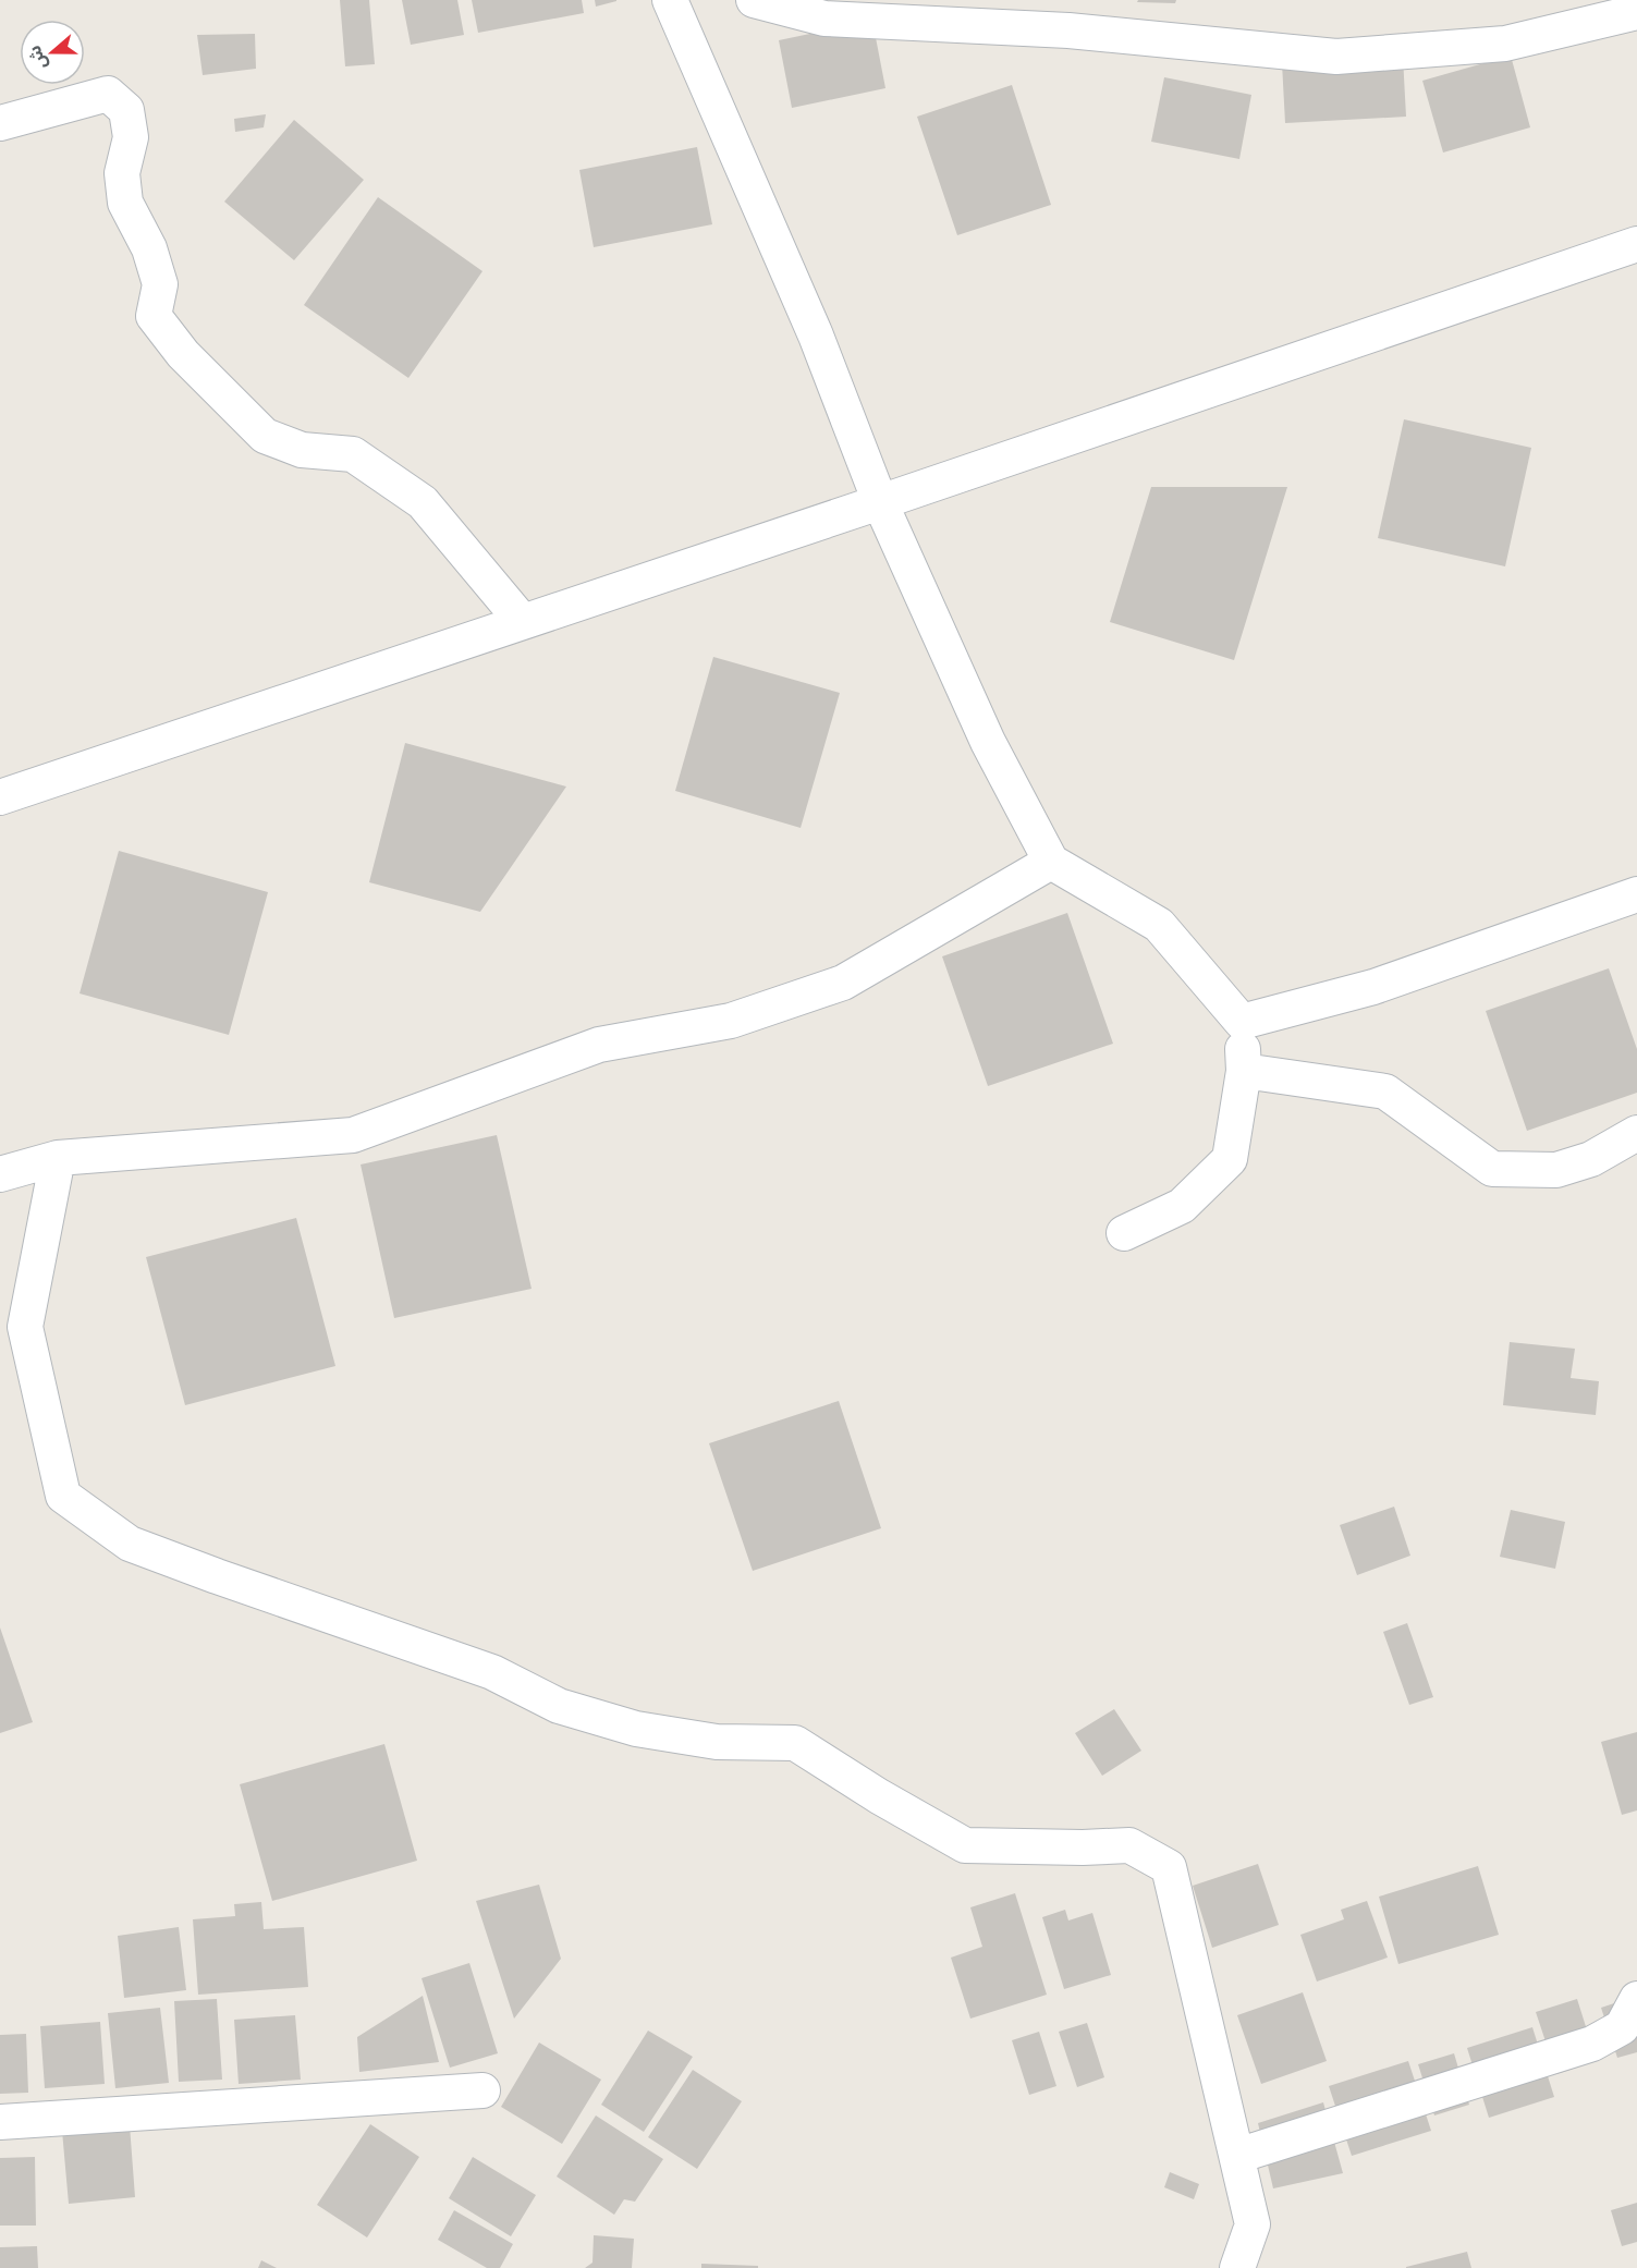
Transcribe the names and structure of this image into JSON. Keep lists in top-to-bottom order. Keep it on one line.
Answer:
{"north":"left"}
